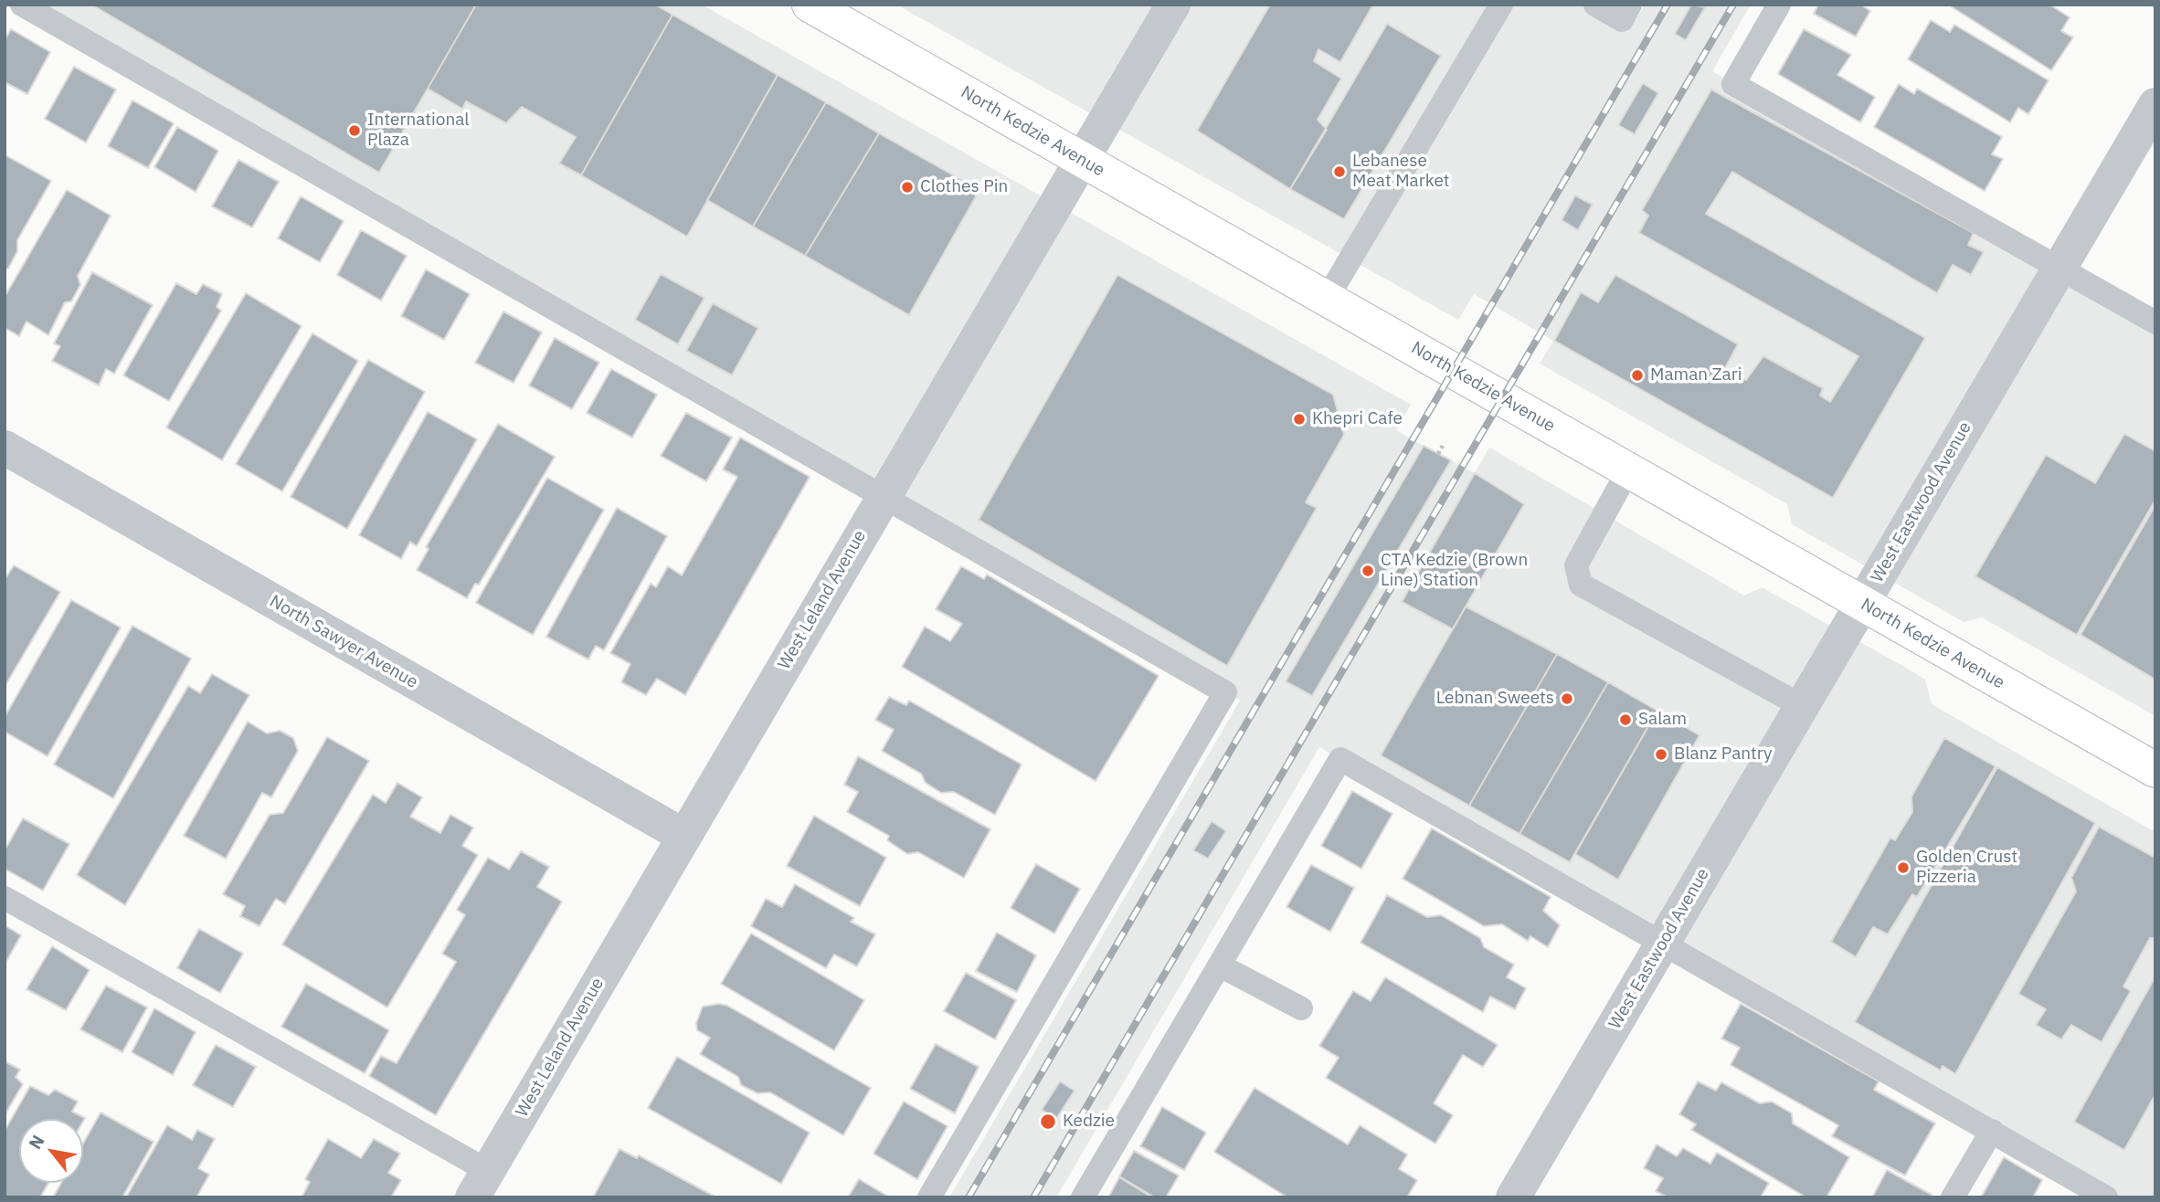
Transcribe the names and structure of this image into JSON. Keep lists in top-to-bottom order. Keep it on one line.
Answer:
{"streets":{"main road":["North Kedzie Avenue"],"street":["West Eastwood Avenue","West Leland Avenue","North Sawyer Avenue"]},"crossings":[["North Kedzie Avenue","West Eastwood Avenue"],["North Kedzie Avenue","West Leland Avenue"],["West Leland Avenue","North Sawyer Avenue"]],"places":["International Plaza","Lebanese Meat Market","Clothes Pin","Maman Zari","Khepri Cafe","CTA Kedzie (Brown Line) Station","Lebnan Sweets","Salam","Blanz Pantry","Golden Crust Pizzeria","Kedzie"],"north":"top left"}
